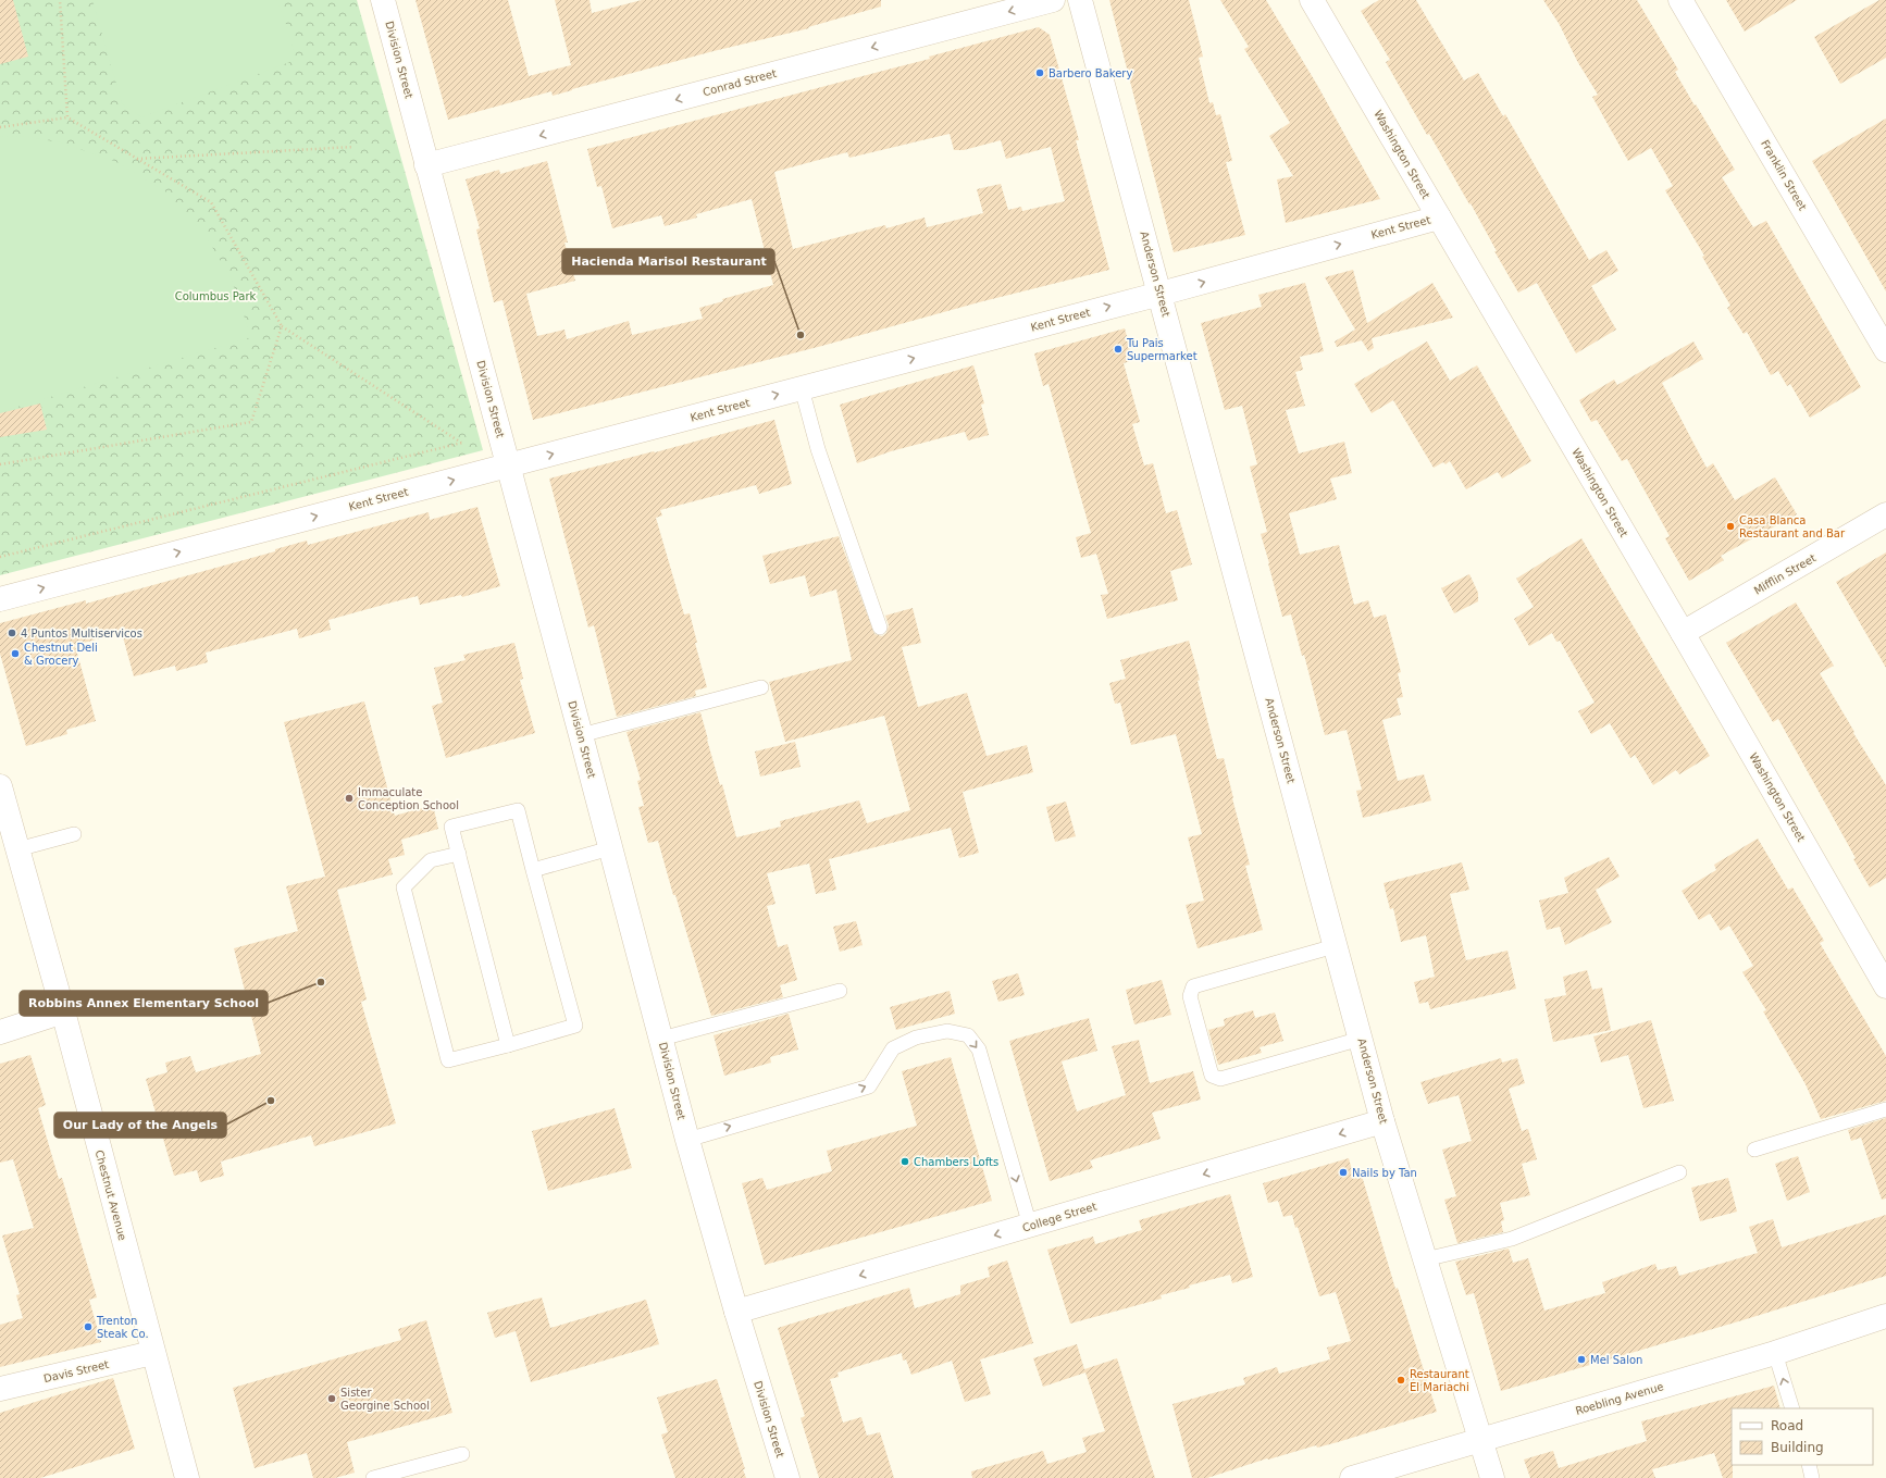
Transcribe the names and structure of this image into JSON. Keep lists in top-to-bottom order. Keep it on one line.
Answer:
{"streets":{"street":["Division Street","Conrad Street","Washington Street","Franklin Street","Kent Street","Anderson Street","Mifflin Street","Chestnut Avenue","College Street","Davis Street","Roebling Avenue"]},"crossings":[["Division Street","Conrad Street"],["Division Street","Kent Street"],["Division Street","College Street"],["Washington Street","Kent Street"],["Washington Street","Mifflin Street"],["Kent Street","Anderson Street"],["Anderson Street","College Street"],["Anderson Street","Roebling Avenue"],["Chestnut Avenue","Davis Street"]],"one_way":["Conrad Street","Kent Street","College Street"],"parks":["Columbus Park"],"places":["Barbero Bakery","Hacienda Marisol Restaurant","Tu Pais Supermarket","Casa Blanca Restaurant and Bar","4 Puntos Multiservicos","Chestnut Deli & Grocery","Immaculate Conception School","Robbins Annex Elementary School","Our Lady of the Angels","Chambers Lofts","Nails by Tan","Trenton Steak Co.","Mel Salon","Restaurant El Mariachi","Sister Georgine School"],"legend":["Road","Building"]}
